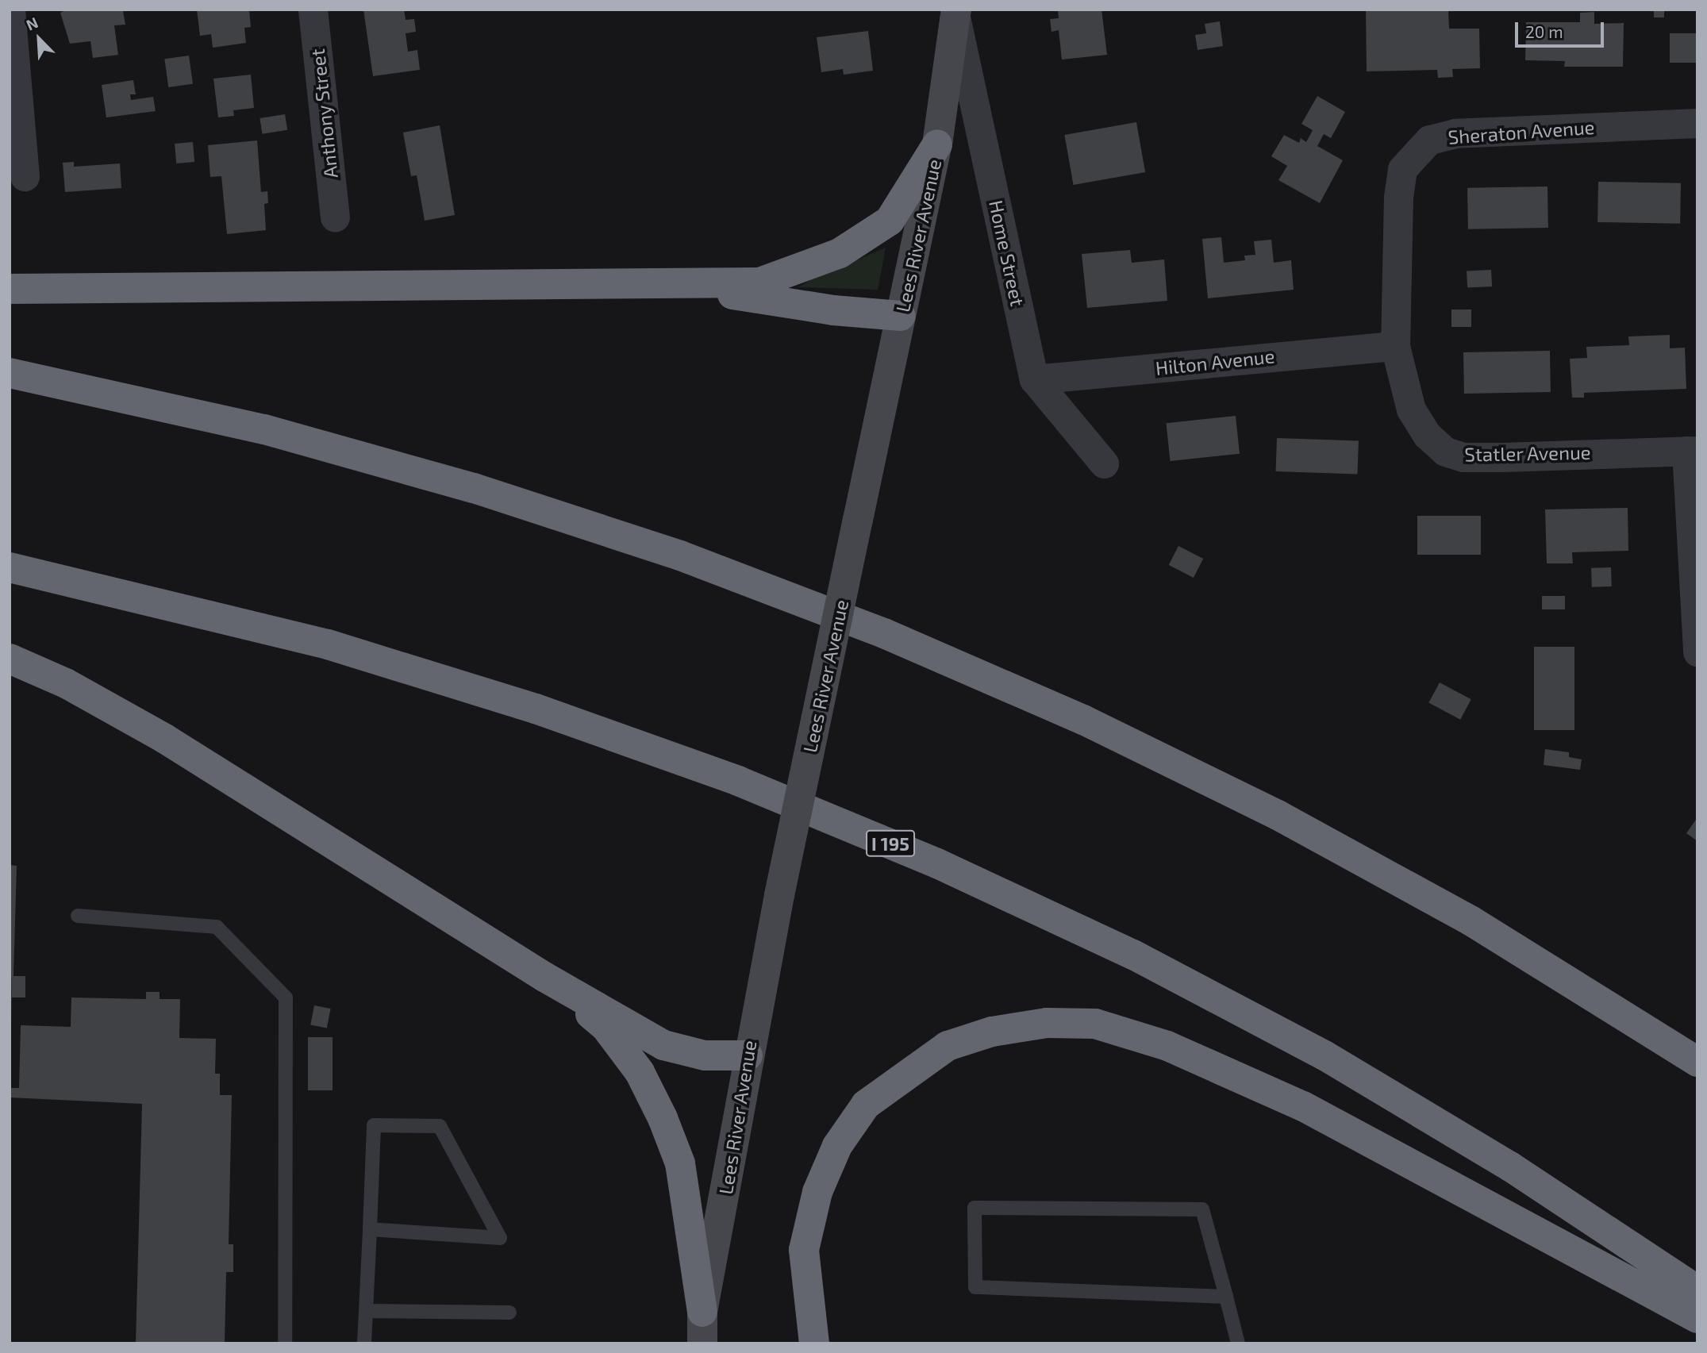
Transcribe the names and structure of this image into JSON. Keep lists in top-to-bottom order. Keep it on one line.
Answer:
{"streets":{"highway":["I 195"],"main road":["Lees River Avenue"],"street":["Anthony Street","Sheraton Avenue","Home Street","Hilton Avenue","Statler Avenue"]},"crossings":[["Sheraton Avenue","Hilton Avenue"],["Sheraton Avenue","Statler Avenue"],["Lees River Avenue","Home Street"],["Home Street","Hilton Avenue"],["Hilton Avenue","Statler Avenue"]],"scale_bar":"20 m","north":"top left"}
